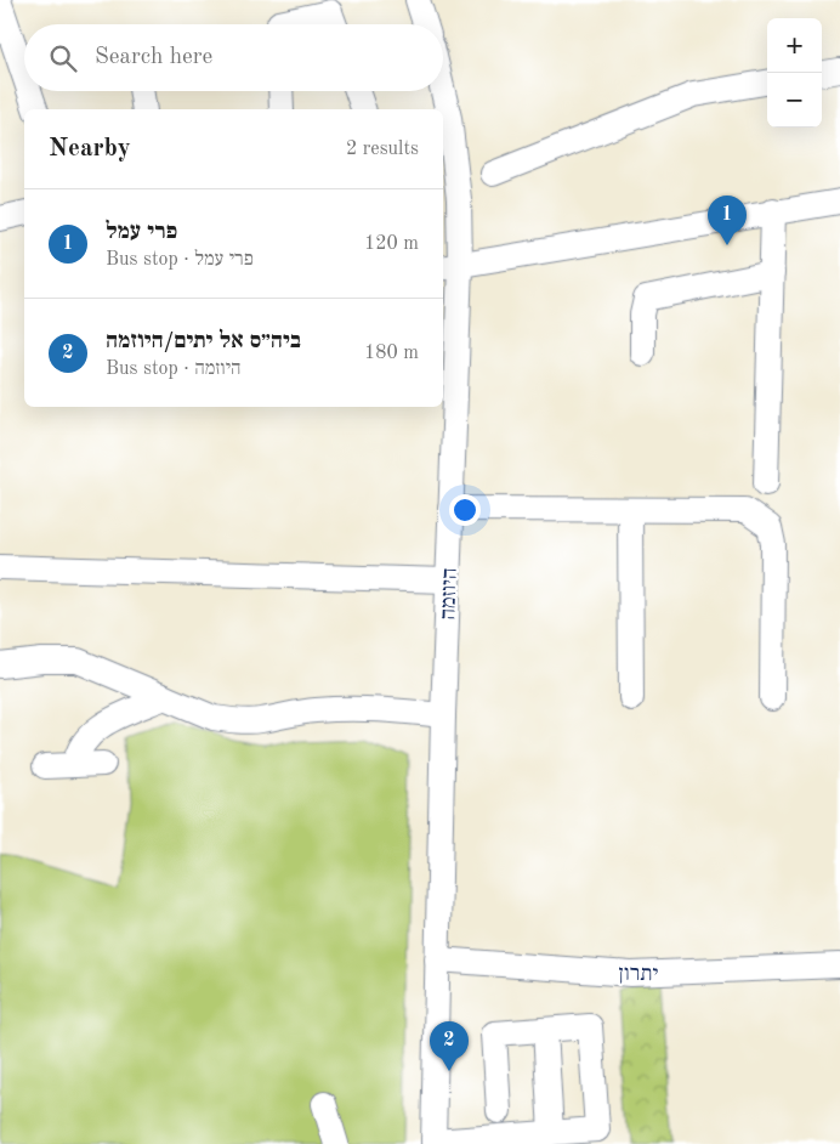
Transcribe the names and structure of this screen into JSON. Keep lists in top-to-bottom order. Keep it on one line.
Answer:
{"streets":{"street":["היוזמה","יתרון"]},"crossings":[["היוזמה","יתרון"]],"page":{"map_buttons":["+","−"],"search":"Search here","heading":["Nearby","2 results"],"list":[{"mark":"1","name":"פרי עמל","note":"Bus stop · פרי עמל","value":"120 m"},{"mark":"2","name":"ביה״ס אל יתים/היוזמה","note":"Bus stop · היוזמה","value":"180 m"}],"pins":["1","2"]}}
